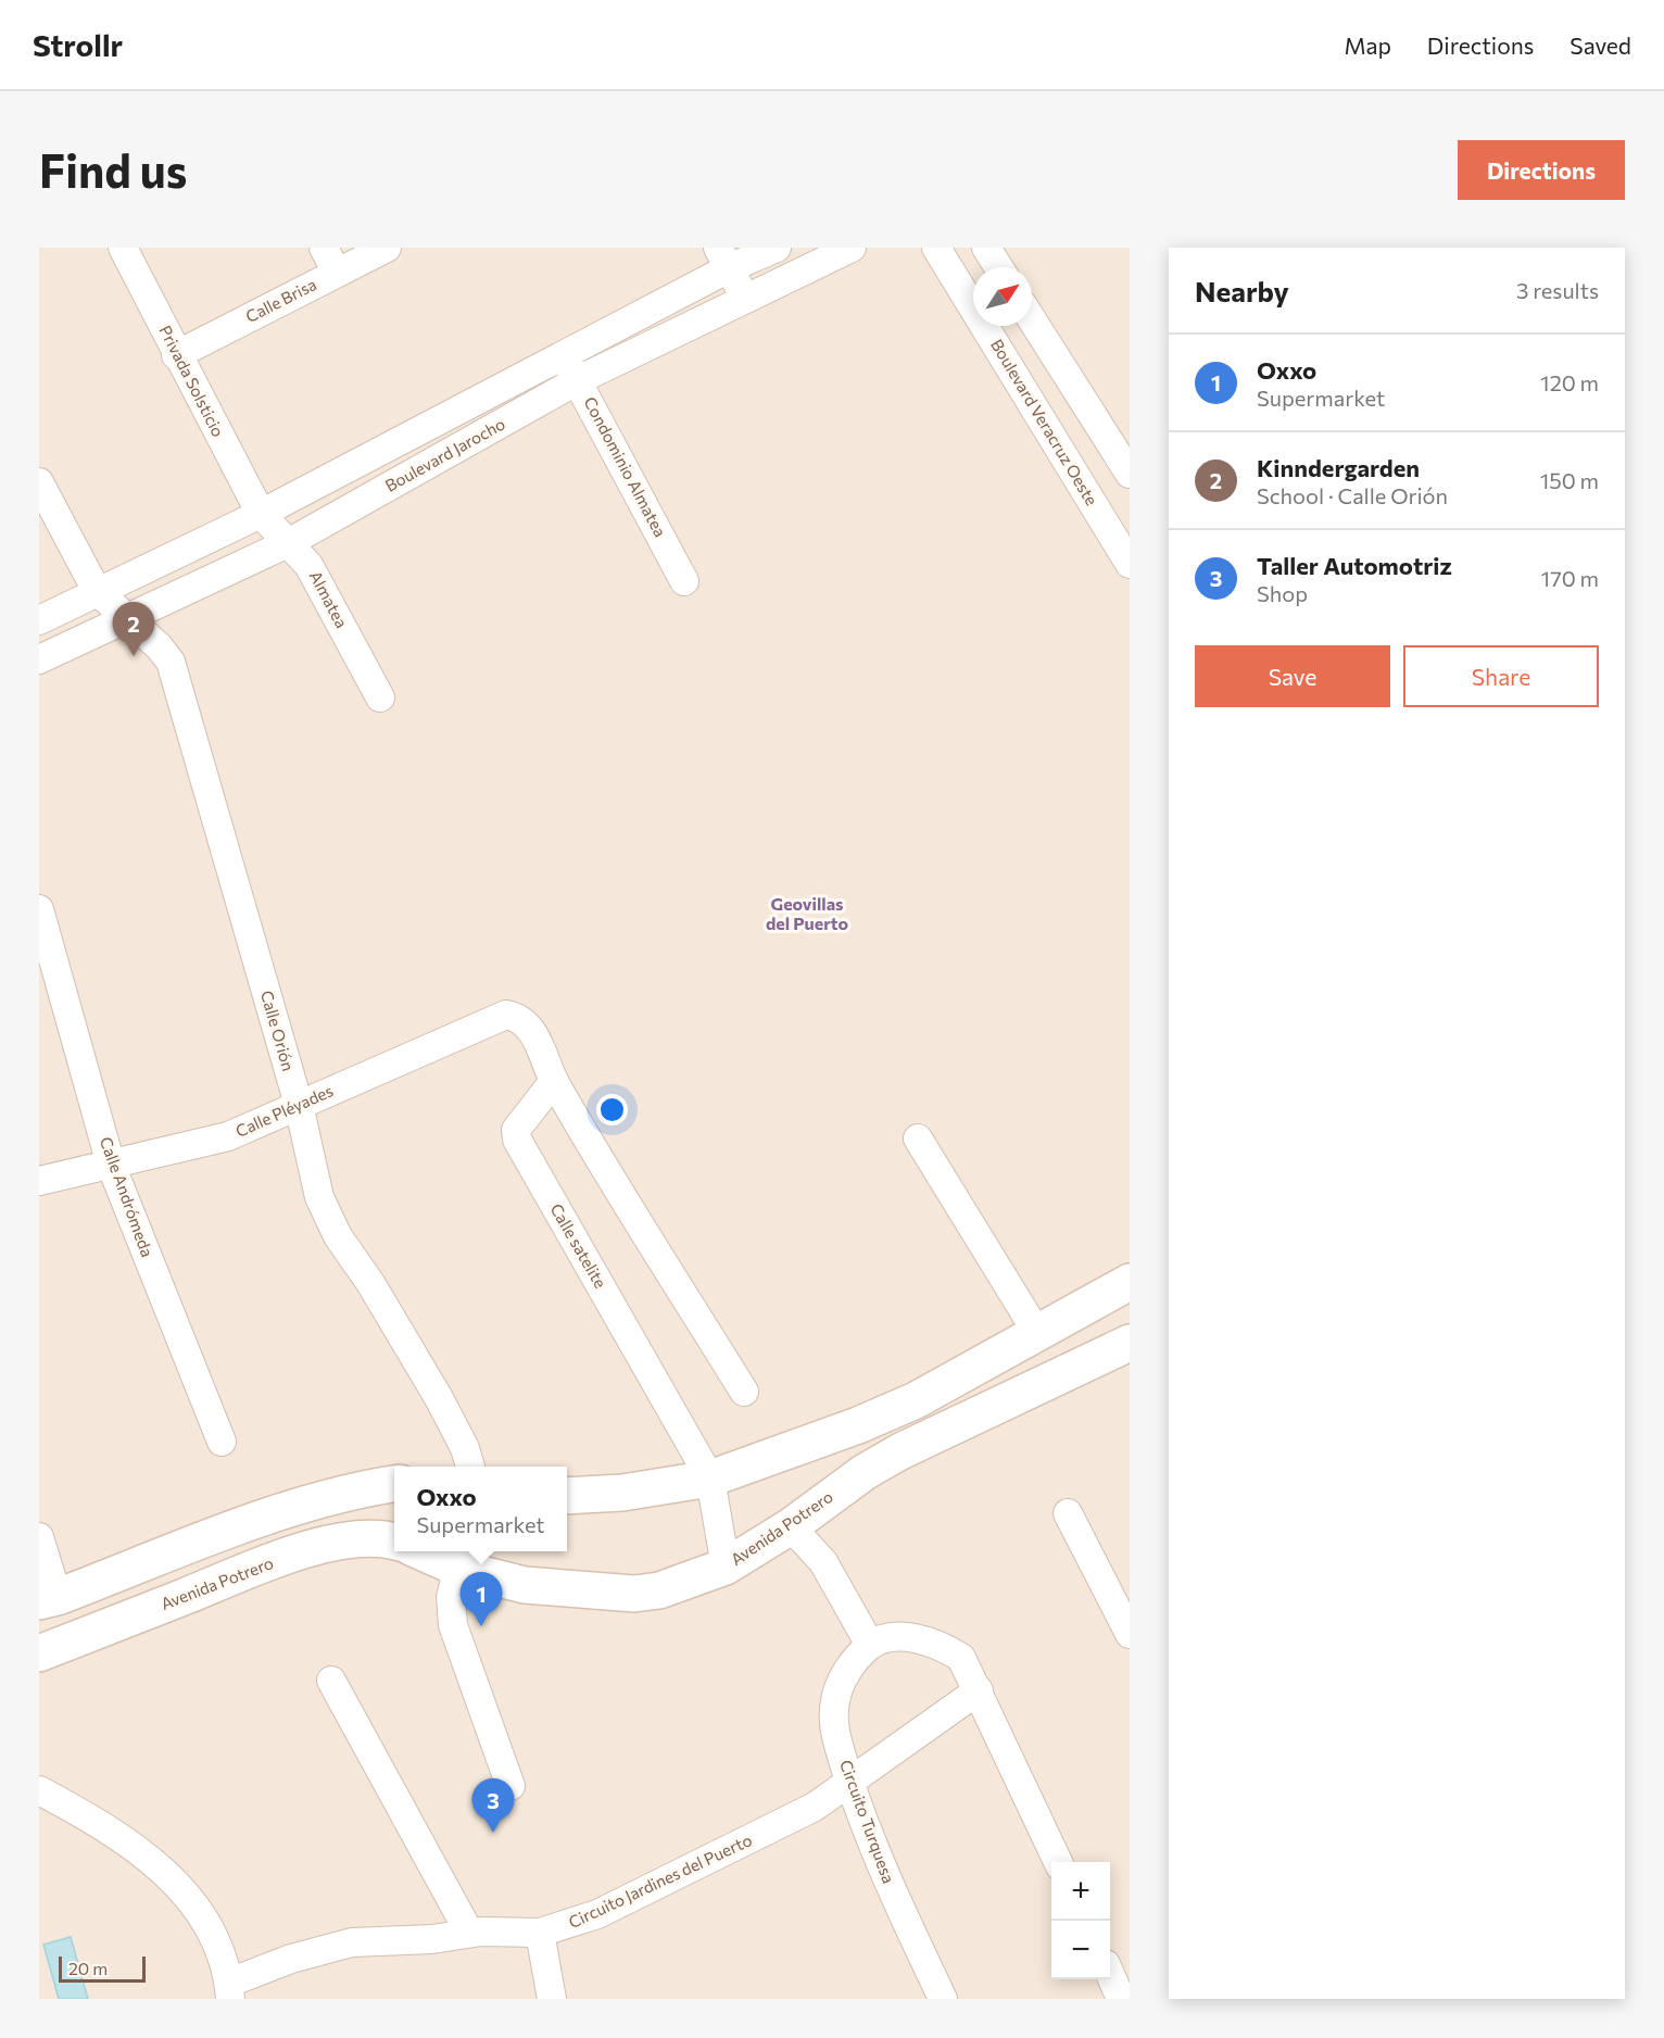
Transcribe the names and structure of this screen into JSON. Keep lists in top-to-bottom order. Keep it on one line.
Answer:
{"streets":{"street":["Calle Brisa","Privada Solsticio","Boulevard Veracruz Oeste","Boulevard Jarocho","Condominio Almatea","Almatea","Calle Orión","Calle Pléyades","Calle Andrómeda","Calle satelite","Avenida Potrero","Circuito Turquesa","Circuito Jardines del Puerto"]},"crossings":[["Calle Brisa","Privada Solsticio"],["Privada Solsticio","Boulevard Jarocho"],["Privada Solsticio","Almatea"],["Boulevard Jarocho","Condominio Almatea"],["Boulevard Jarocho","Almatea"],["Boulevard Jarocho","Calle Orión"],["Calle Orión","Calle Pléyades"],["Calle Pléyades","Calle Andrómeda"],["Calle Pléyades","Calle satelite"],["Calle satelite","Avenida Potrero"],["Circuito Turquesa","Circuito Jardines del Puerto"]],"districts":["Geovillas del Puerto"],"scale_bar":"20 m","north":"top right","page":{"header":"Strollr","nav":["Map","Directions","Saved"],"buttons":["Directions",["Save","Share"]],"title":"Find us","heading":["Nearby","3 results"],"list":[{"mark":"1","name":"Oxxo","note":"Supermarket","value":"120 m"},{"mark":"2","name":"Kinndergarden","note":"School · Calle Orión","value":"150 m"},{"mark":"3","name":"Taller Automotriz","note":"Shop","value":"170 m"}],"pins":["2","1","3"],"popup":["Oxxo","Supermarket"],"map_buttons":["+","−"],"scale":"20 m"}}
